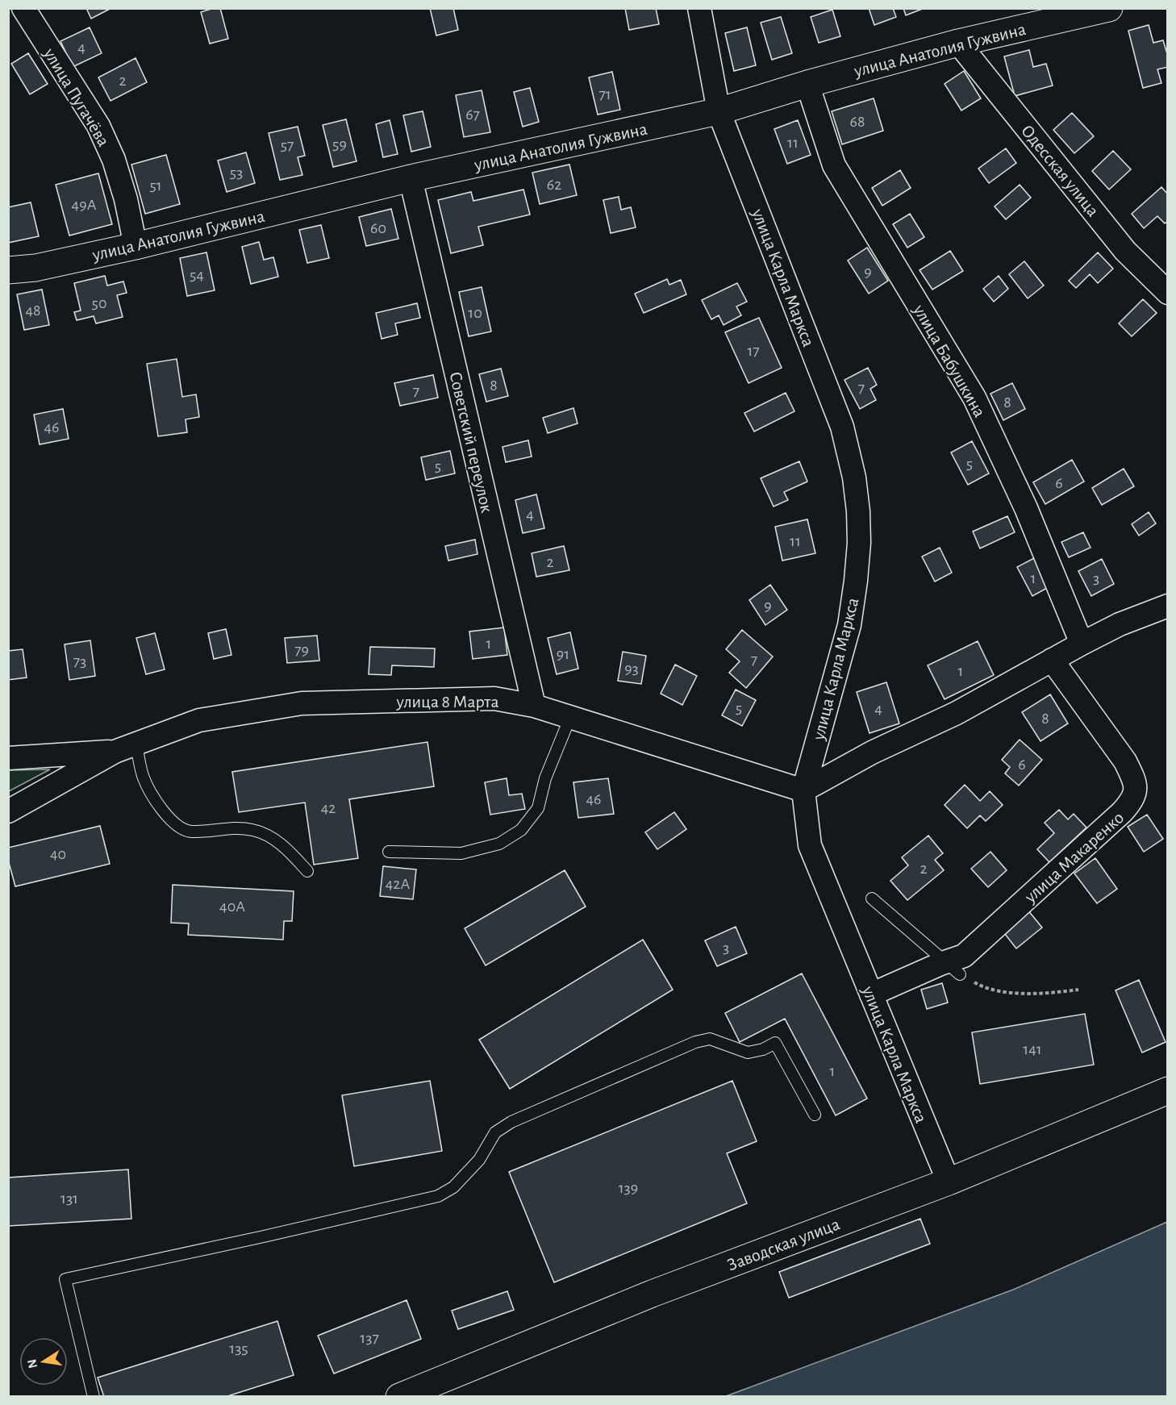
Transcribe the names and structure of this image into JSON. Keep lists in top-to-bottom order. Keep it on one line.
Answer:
{"streets":{"street":["улица Анатолия Гужвина","улица Пугачёва","Одесская улица","улица Карла Маркса","улица Бабушкина","Советский переулок","улица 8 Марта","улица Макаренко","Заводская улица"]},"crossings":[["улица Анатолия Гужвина","улица Пугачёва"],["улица Анатолия Гужвина","Одесская улица"],["улица Анатолия Гужвина","улица Карла Маркса"],["улица Анатолия Гужвина","улица Бабушкина"],["улица Анатолия Гужвина","Советский переулок"],["улица Карла Маркса","улица 8 Марта"],["улица Карла Маркса","улица Макаренко"],["улица Карла Маркса","Заводская улица"],["Советский переулок","улица 8 Марта"]],"house_numbers":["4","2","71","67","68","11","59","57","53","62","51","49А","60","9","54","50","48","10","17","8","7","7","8","46","5","5","6","4","11","2","1","3","9","1","79","91","7","73","93","1","5","4","8","6","46","42","40","2","42А","40А","3","141","1","139","131","137","135"],"north":"left"}
